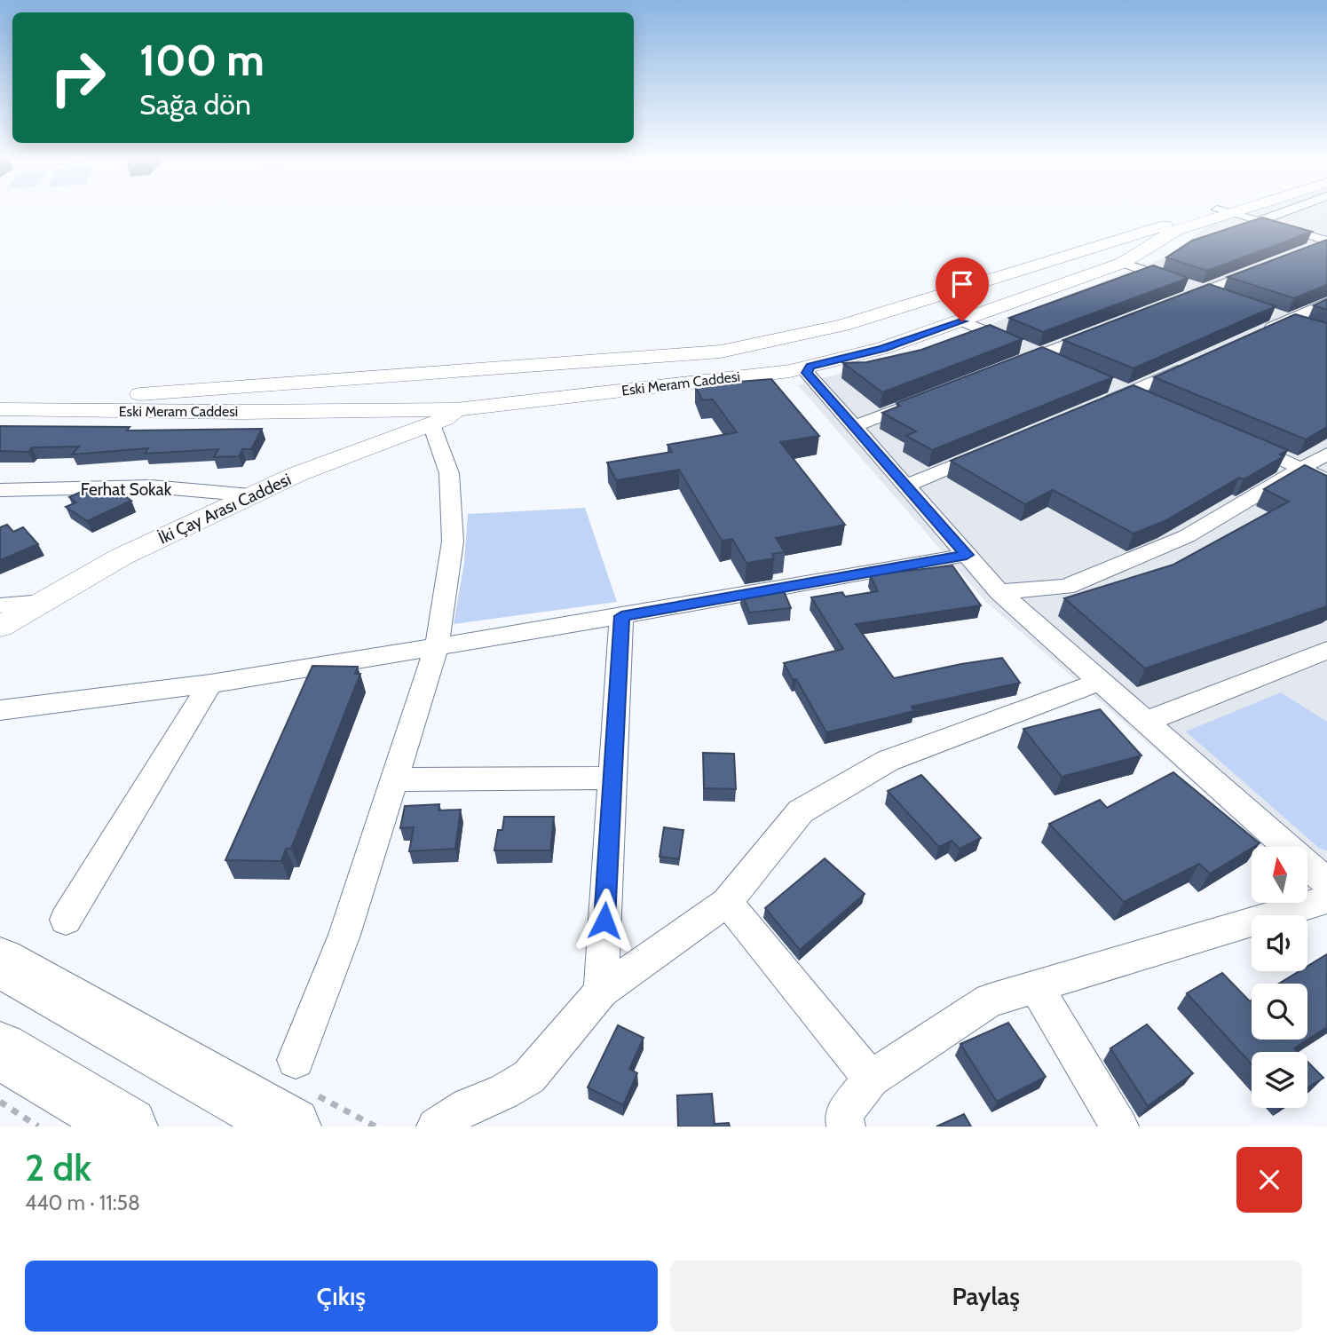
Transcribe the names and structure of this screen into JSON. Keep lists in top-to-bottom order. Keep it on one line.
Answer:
{"streets":{"street":["Eski Meram Caddesi","Ferhat Sokak","İki Çay Arası Caddesi"]},"crossings":[["Eski Meram Caddesi","İki Çay Arası Caddesi"],["Ferhat Sokak","İki Çay Arası Caddesi"]],"north":"top","page":{"turn":["100 m","Sağa dön"],"heading":["2 dk","440 m · 11:58"],"buttons":["Çıkış","Paylaş"]}}
